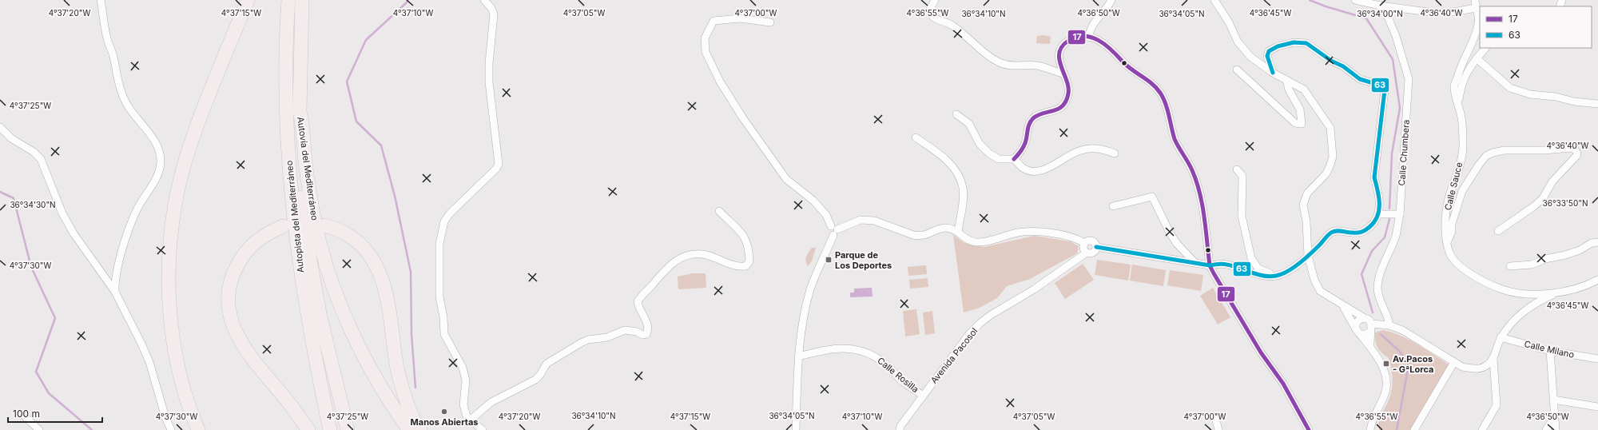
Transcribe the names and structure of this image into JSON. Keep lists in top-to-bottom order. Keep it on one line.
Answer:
{"streets":{"highway":["Autovía del Mediterráneo","Autopista del Mediterráneo"],"street":["Calle Chumbera","Calle Sauce","Calle Milano","Avenida Pacosol","Calle Rosilla"]},"crossings":[["Autovía del Mediterráneo","Autopista del Mediterráneo"],["Avenida Pacosol","Calle Rosilla"]],"places":{"transit":["Parque de Los Deportes","Av.Pacos - GªLorca"],"other":["Manos Abiertas"]},"lines":["transit line 17","transit line 63"],"legend":["17","63"],"scale_bar":"100 m","coordinates":["4°37'20\"W","4°37'15\"W","4°37'10\"W","4°37'05\"W","4°37'00\"W","4°36'55\"W","4°36'50\"W","4°36'45\"W","4°36'40\"W","36°34'10\"N","36°34'05\"N","36°34'00\"N","4°37'25\"W","36°33'50\"N","36°34'30\"N","4°37'30\"W"]}
